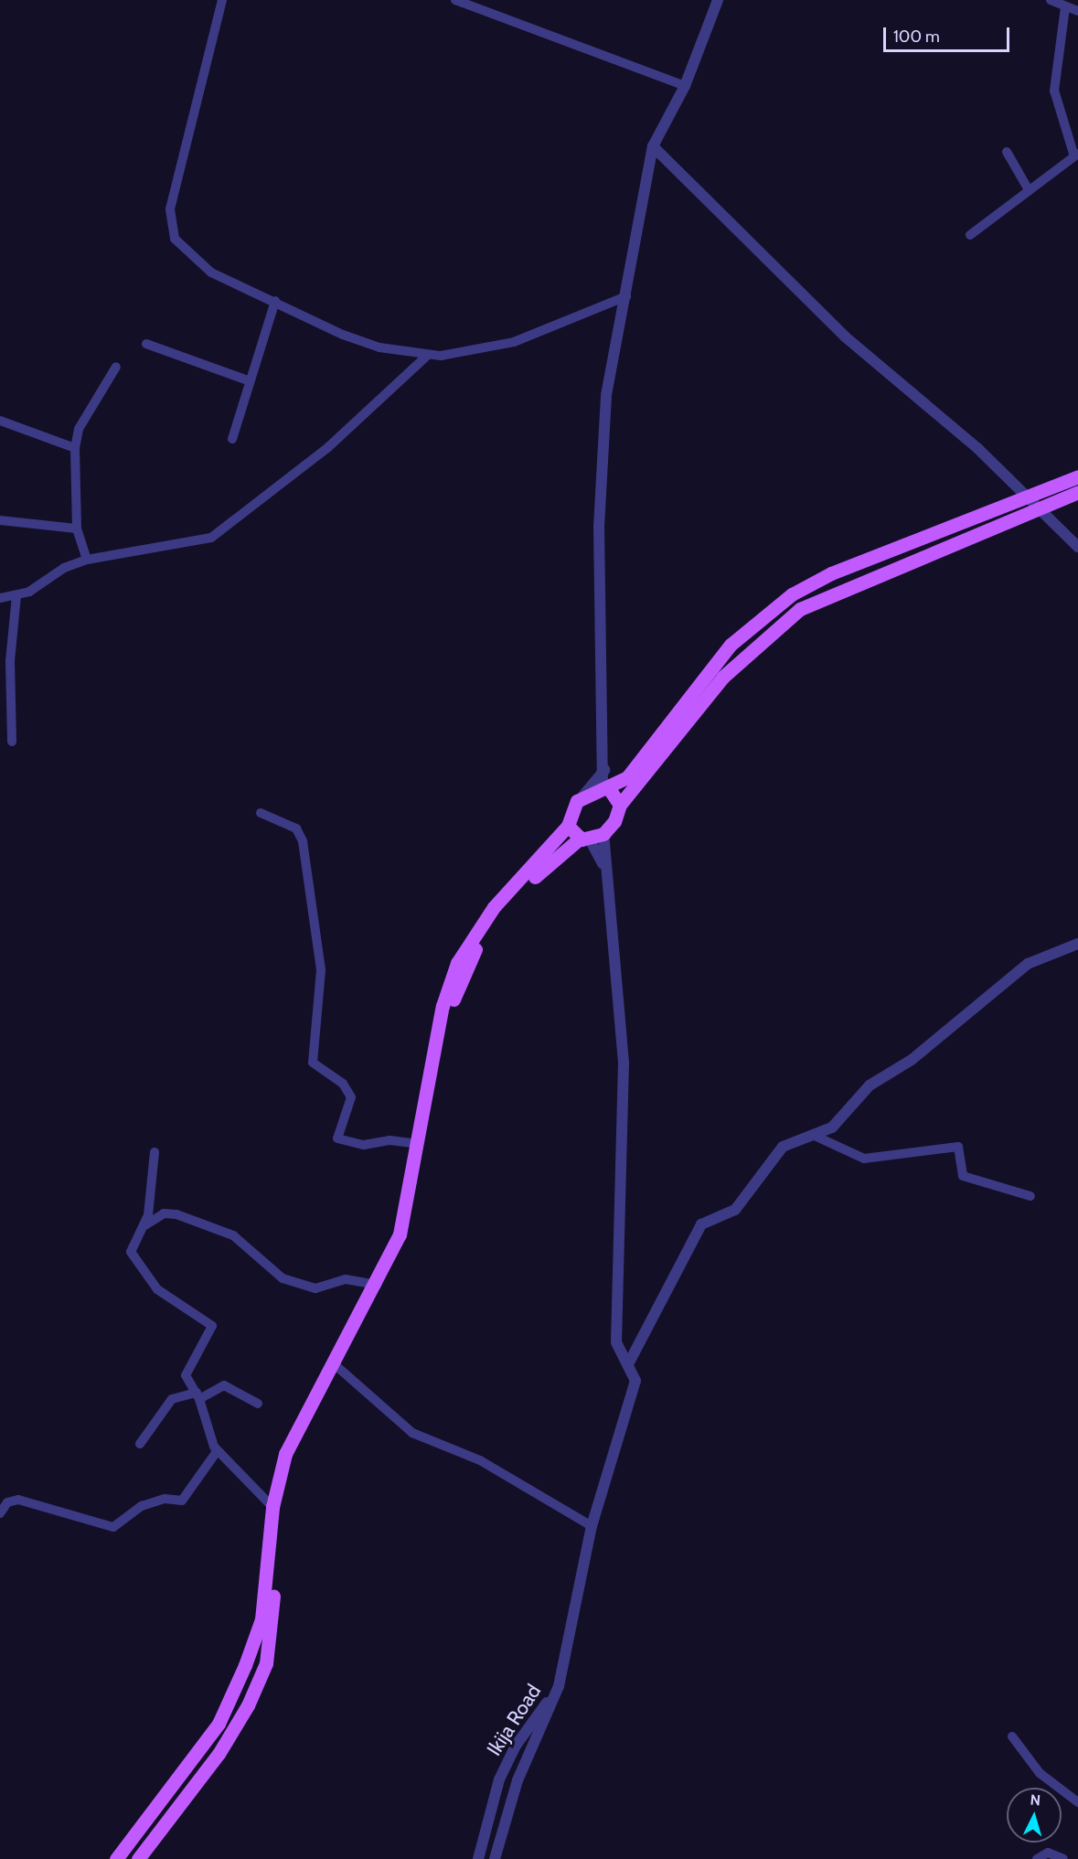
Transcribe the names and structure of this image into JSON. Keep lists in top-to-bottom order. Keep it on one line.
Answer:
{"streets":{"street":["Ikija Road"]},"scale_bar":"100 m","north":"top"}
